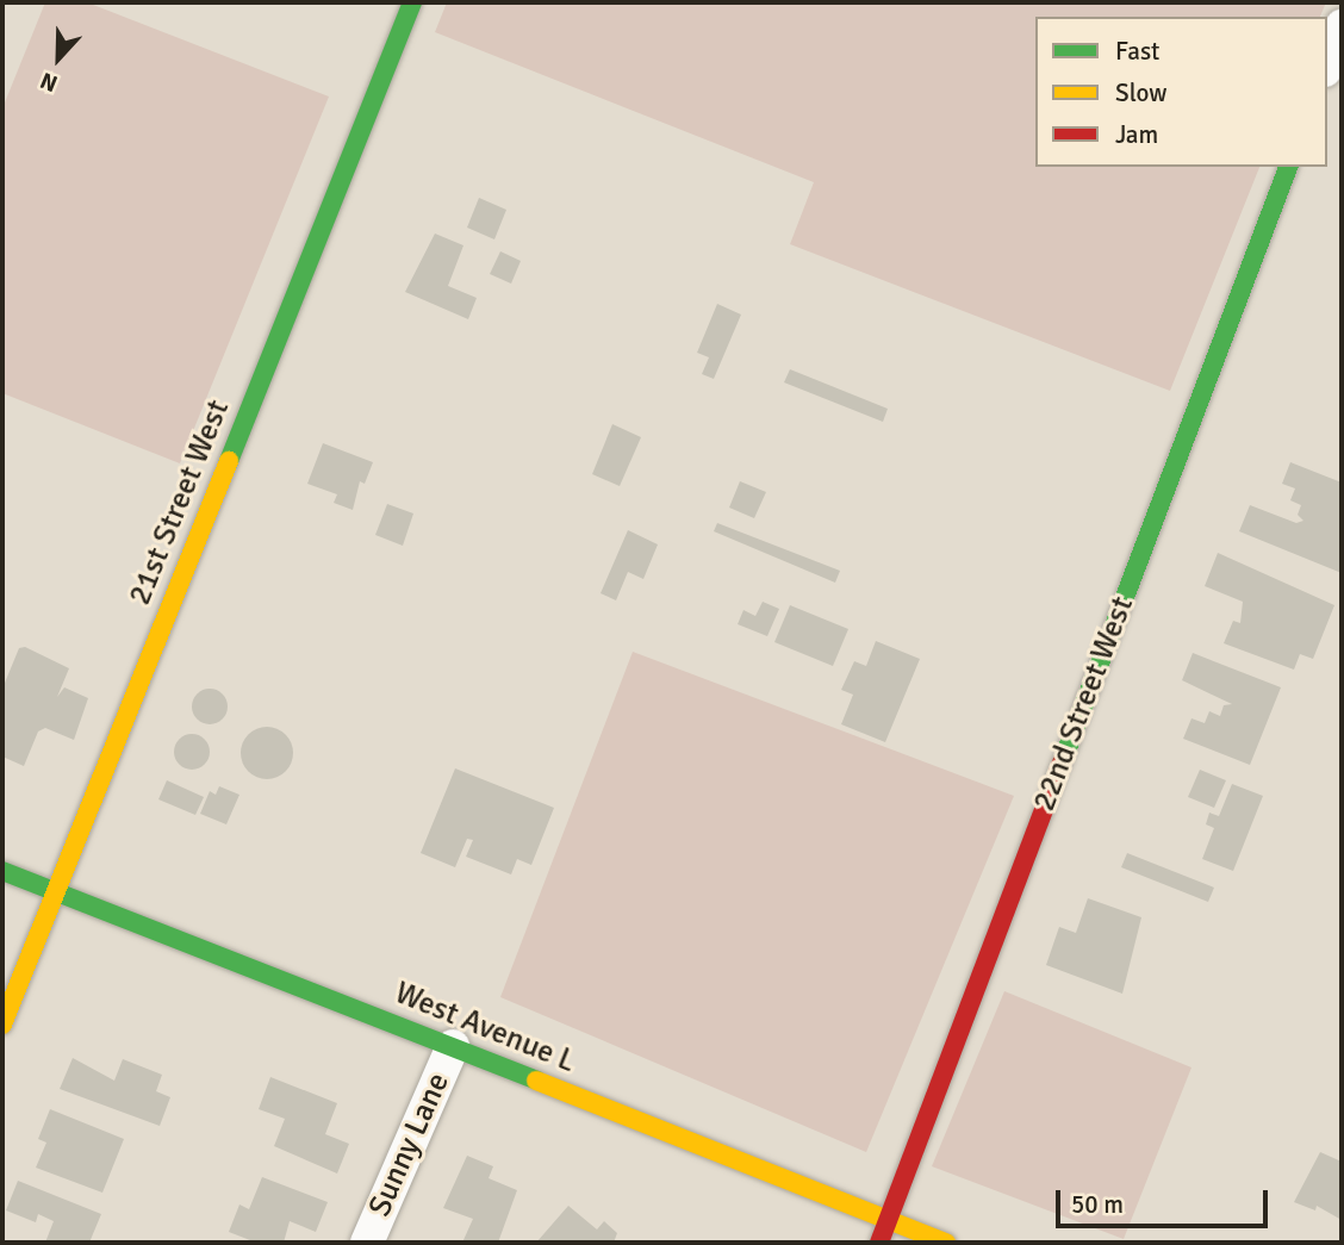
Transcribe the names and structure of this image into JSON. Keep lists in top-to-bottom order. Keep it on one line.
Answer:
{"streets":{"street":["21st Street West","22nd Street West","West Avenue L","Sunny Lane"]},"crossings":[["21st Street West","West Avenue L"],["22nd Street West","West Avenue L"],["West Avenue L","Sunny Lane"]],"legend":["Fast","Slow","Jam"],"scale_bar":"50 m","north":"bottom"}
